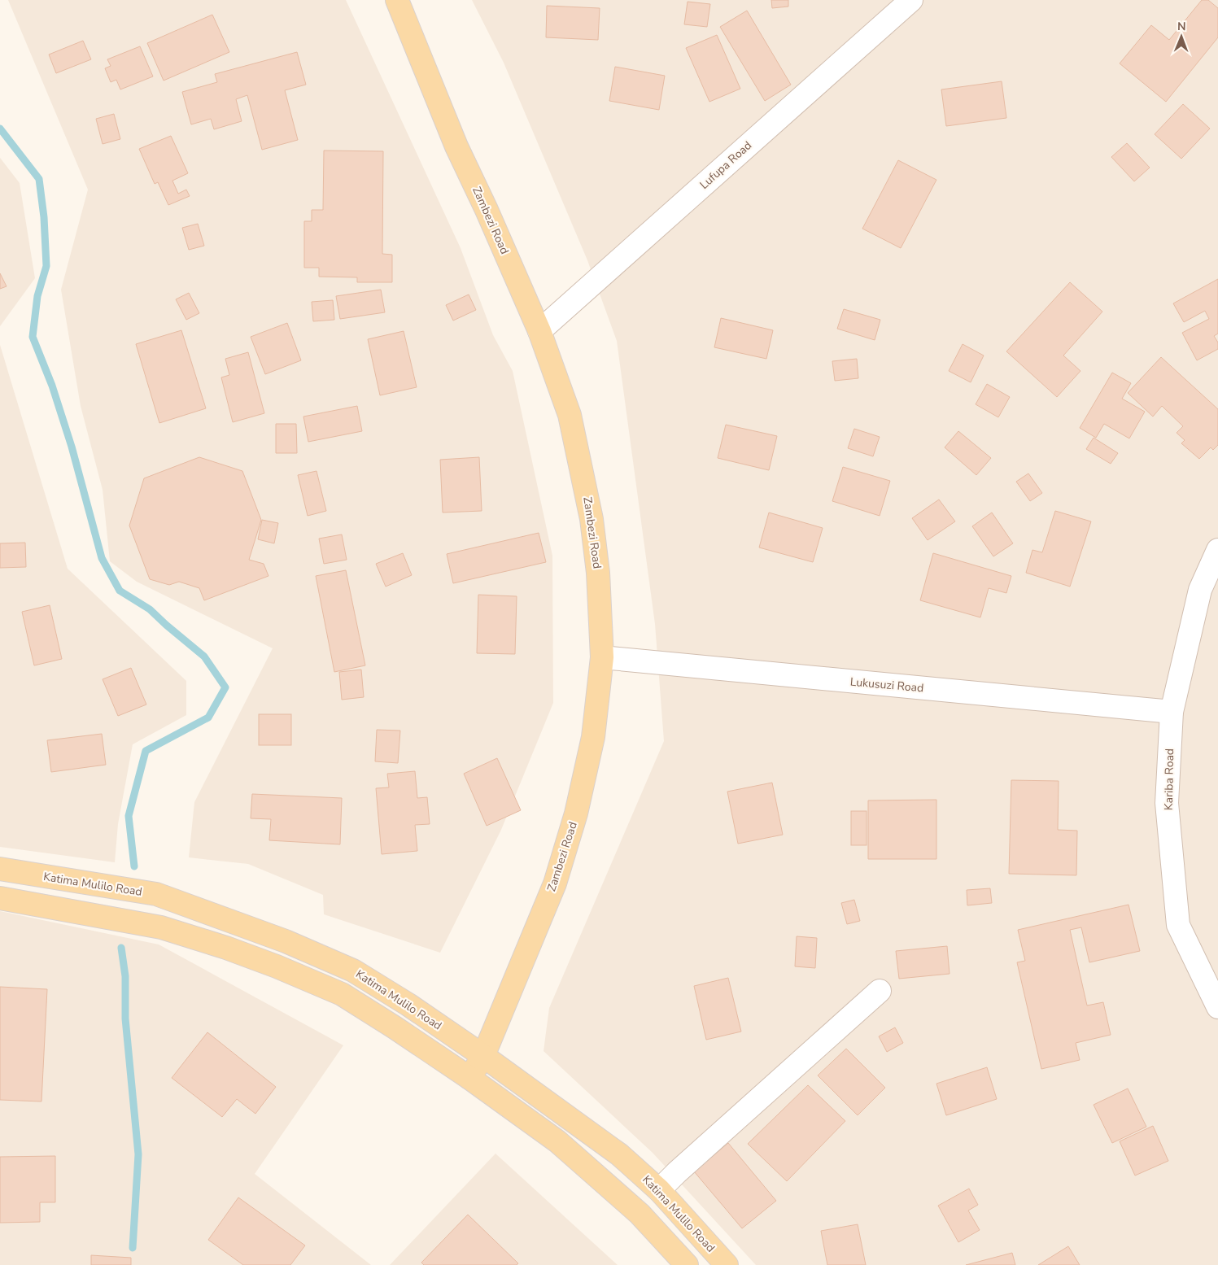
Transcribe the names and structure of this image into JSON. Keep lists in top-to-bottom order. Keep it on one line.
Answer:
{"streets":{"main road":["Zambezi Road","Katima Mulilo Road"],"street":["Lufupa Road","Lukusuzi Road","Kariba Road"]},"crossings":[["Lufupa Road","Zambezi Road"],["Zambezi Road","Lukusuzi Road"],["Zambezi Road","Katima Mulilo Road"],["Lukusuzi Road","Kariba Road"]],"north":"top"}
